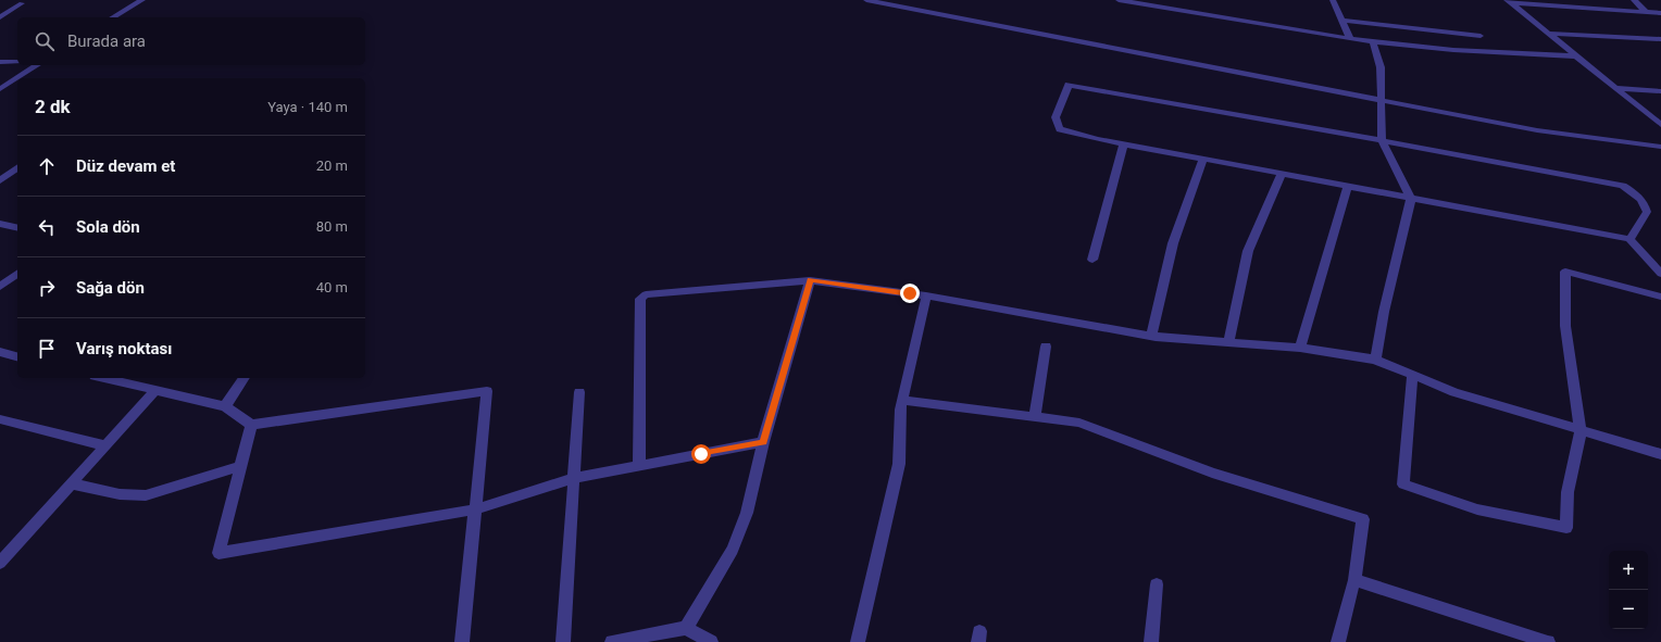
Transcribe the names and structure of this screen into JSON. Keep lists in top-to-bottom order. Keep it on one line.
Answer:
{"page":{"search":"Burada ara","heading":["2 dk","Yaya · 140 m"],"list":[["Düz devam et","20 m"],["Sola dön","80 m"],["Sağa dön","40 m"],"Varış noktası"],"map_buttons":["+","−"]}}
